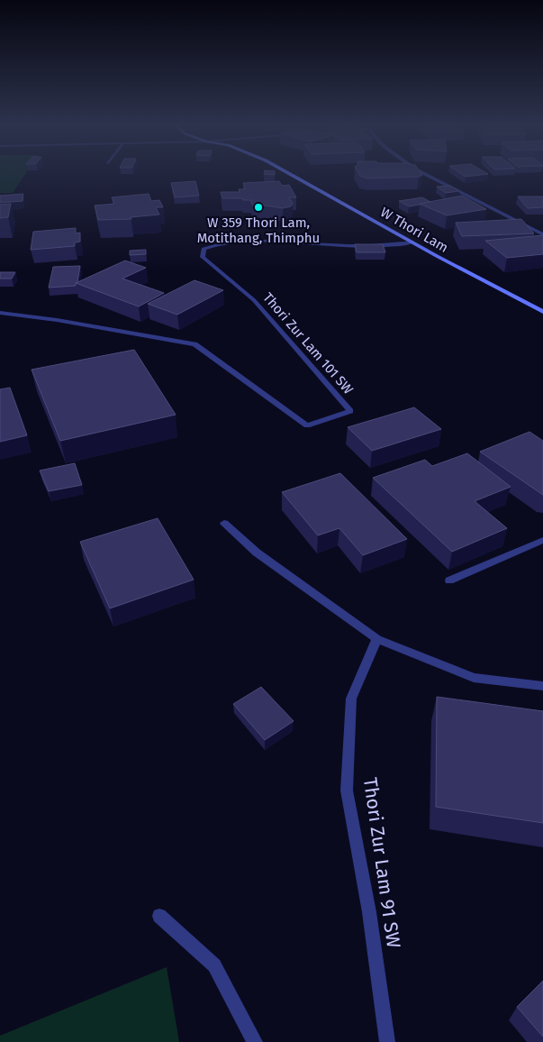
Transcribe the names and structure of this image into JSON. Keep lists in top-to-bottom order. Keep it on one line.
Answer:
{"streets":{"main road":["W Thori Lam"],"street":["Thori Zur Lam 101 SW","Thori Zur Lam 91 SW"]},"crossings":[["W Thori Lam","Thori Zur Lam 101 SW"]],"places":["W 359 Thori Lam, Motithang, Thimphu"]}
